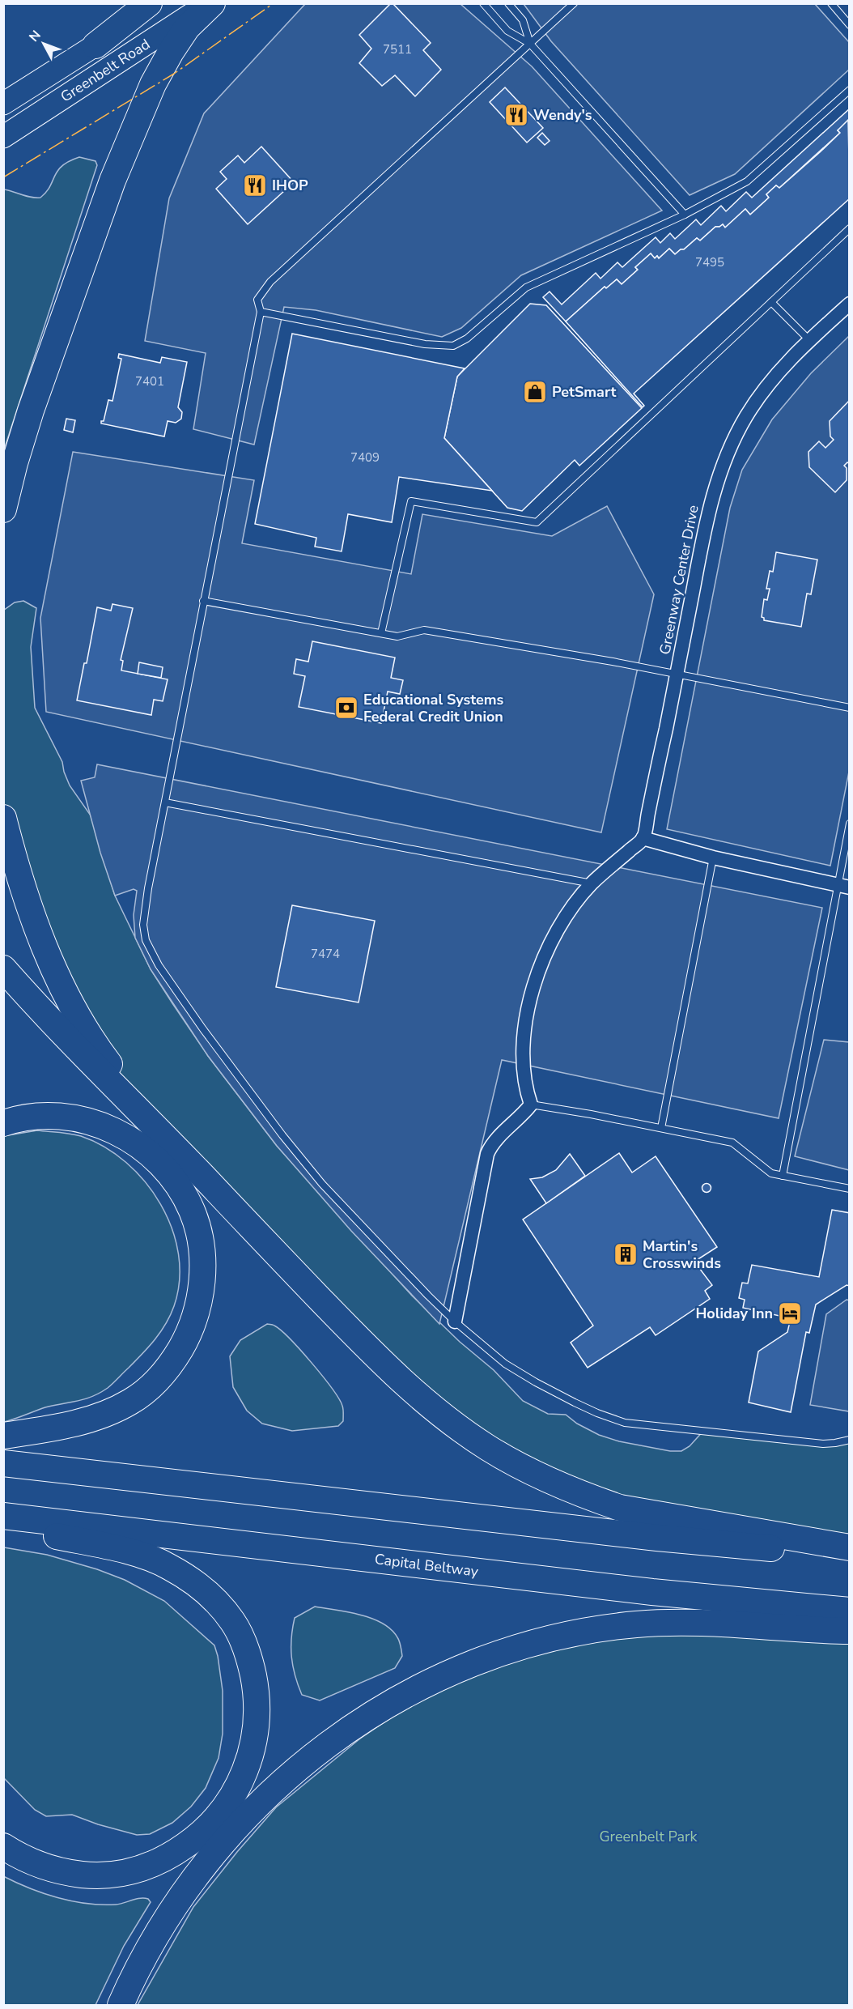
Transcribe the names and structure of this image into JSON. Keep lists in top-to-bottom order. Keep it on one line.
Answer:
{"streets":{"highway":["Capital Beltway"],"main road":["Greenbelt Road"],"street":["Greenway Center Drive"]},"parks":["Greenbelt Park"],"places":{"restaurant":["Wendy's","IHOP"],"shop":["PetSmart"],"bank":["Educational Systems Federal Credit Union"],"building":["Martin's Crosswinds"],"hotel":["Holiday Inn"]},"house_numbers":["7511","7495","7401","7409","7474"],"north":"top left"}
